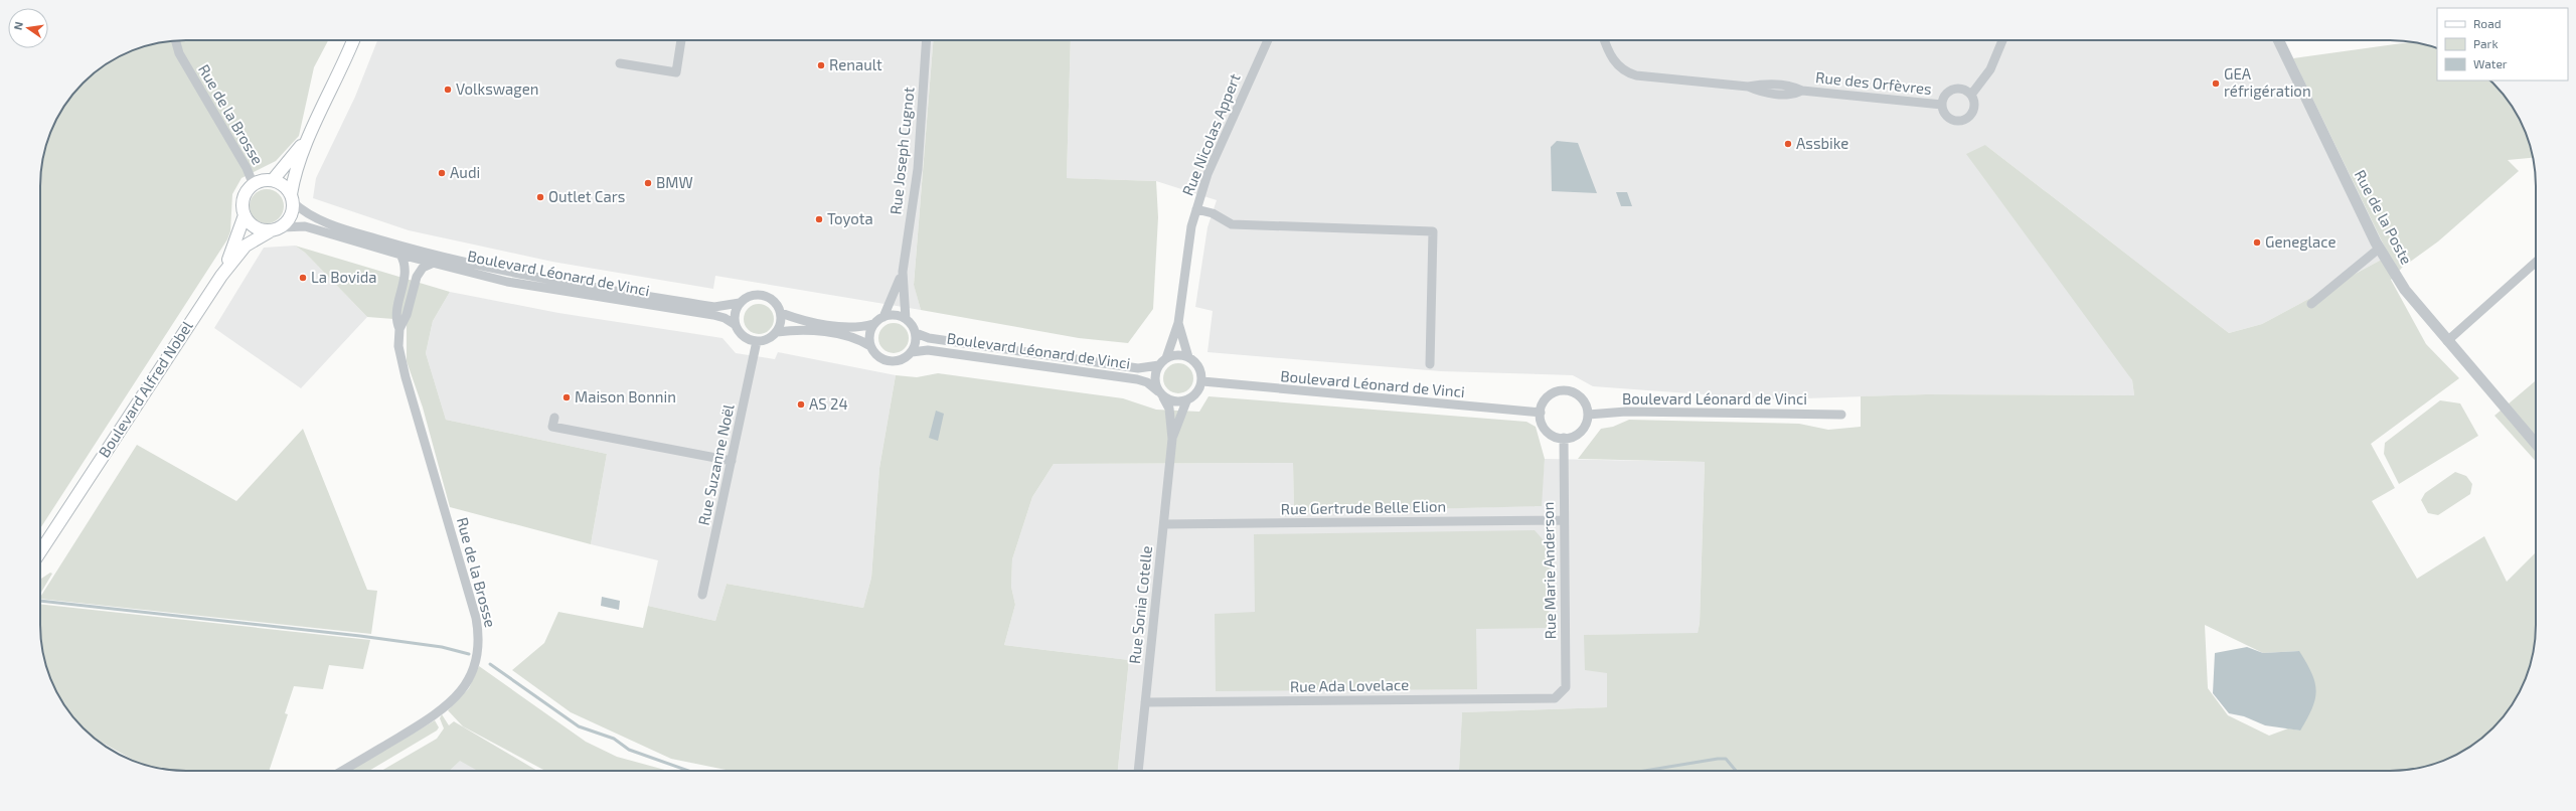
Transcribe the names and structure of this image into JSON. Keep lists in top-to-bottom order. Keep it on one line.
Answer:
{"streets":{"main road":["Boulevard Alfred Nobel"],"street":["Rue des Orfèvres","Rue de la Brosse","Rue Nicolas Appert","Rue Joseph Cugnot","Rue de la Poste","Boulevard Léonard de Vinci","Rue Suzanne Noël","Rue Gertrude Belle Elion","Rue Marie Anderson","Rue Sonia Cotelle","Rue Ada Lovelace"]},"crossings":[["Rue de la Brosse","Boulevard Léonard de Vinci"],["Rue de la Brosse","Boulevard Alfred Nobel"],["Rue Joseph Cugnot","Boulevard Léonard de Vinci"],["Boulevard Léonard de Vinci","Boulevard Alfred Nobel"],["Boulevard Léonard de Vinci","Rue Suzanne Noël"],["Boulevard Léonard de Vinci","Rue Marie Anderson"],["Rue Gertrude Belle Elion","Rue Marie Anderson"],["Rue Gertrude Belle Elion","Rue Sonia Cotelle"],["Rue Marie Anderson","Rue Ada Lovelace"],["Rue Sonia Cotelle","Rue Ada Lovelace"]],"places":["Renault","GEA réfrigération","Volkswagen","Assbike","Audi","BMW","Outlet Cars","Toyota","Geneglace","La Bovida","Maison Bonnin","AS 24"],"legend":["Road","Park","Water"],"north":"left"}
